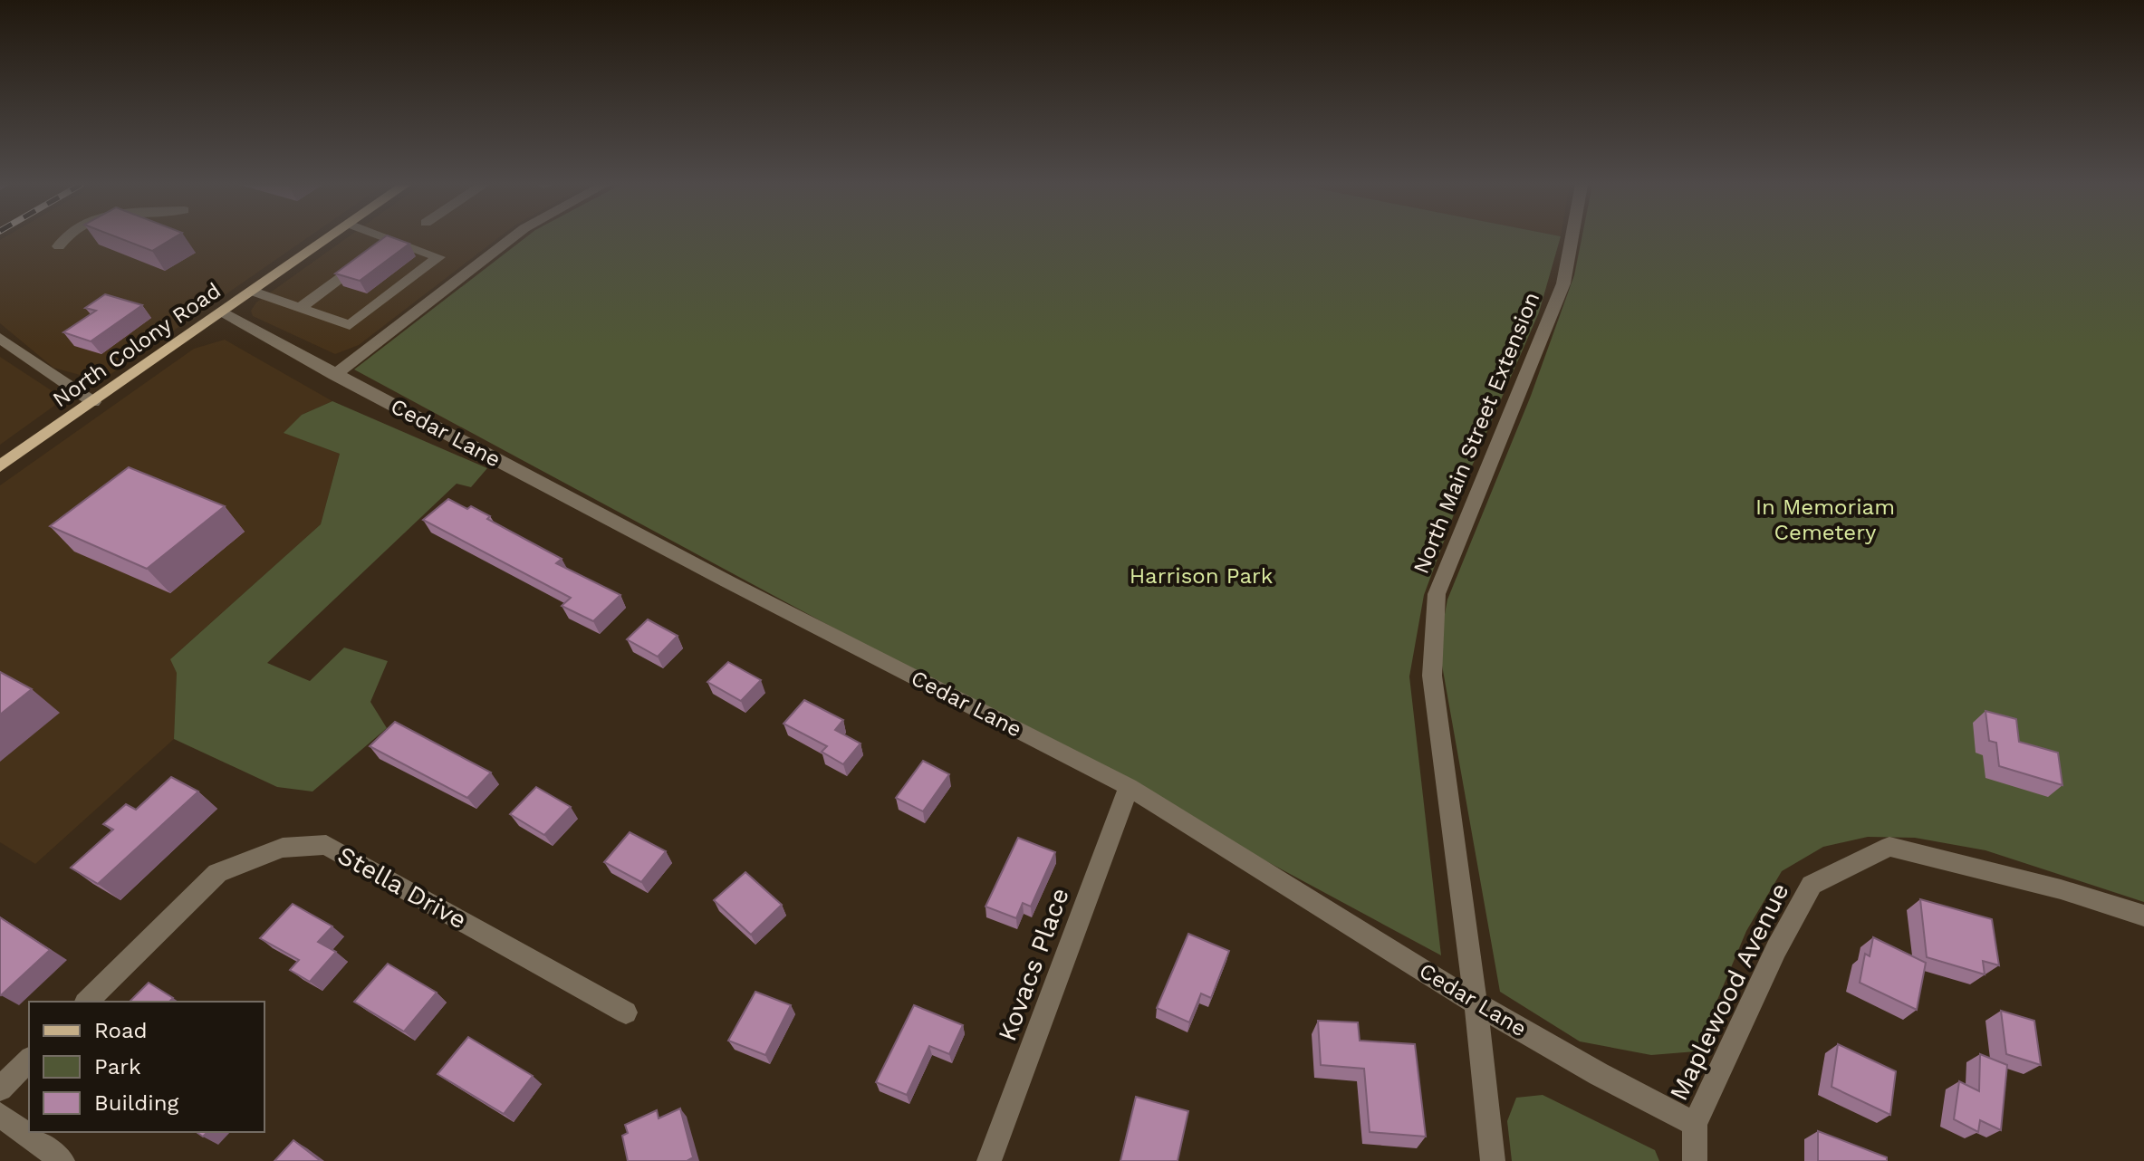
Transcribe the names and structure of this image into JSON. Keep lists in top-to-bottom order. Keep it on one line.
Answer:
{"streets":{"main road":["North Colony Road"],"street":["Cedar Lane","North Main Street Extension","Stella Drive","Kovacs Place","Maplewood Avenue"]},"crossings":[["North Colony Road","Cedar Lane"],["Cedar Lane","North Main Street Extension"],["Cedar Lane","Kovacs Place"],["Cedar Lane","Maplewood Avenue"]],"parks":["In Memoriam Cemetery","Harrison Park"],"legend":["Road","Park","Building"]}
